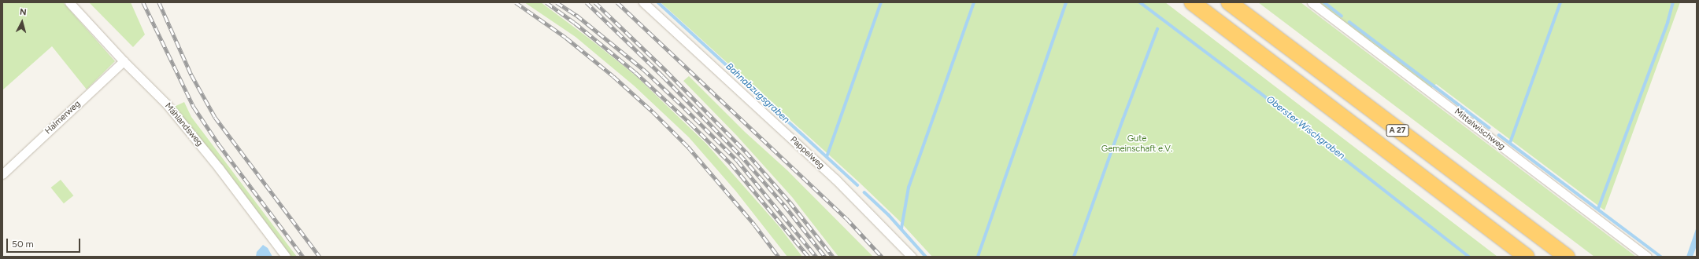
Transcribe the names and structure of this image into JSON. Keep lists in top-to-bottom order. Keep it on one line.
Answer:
{"streets":{"highway":["A 27"],"street":["Halmerweg","Mählandsweg","Mittelwischweg","Pappelweg"]},"crossings":[["Halmerweg","Mählandsweg"]],"water":["Bahnabzugsgraben","Oberster Wischgraben"],"parks":["Gute Gemeinschaft e.V."],"scale_bar":"50 m","north":"top"}
